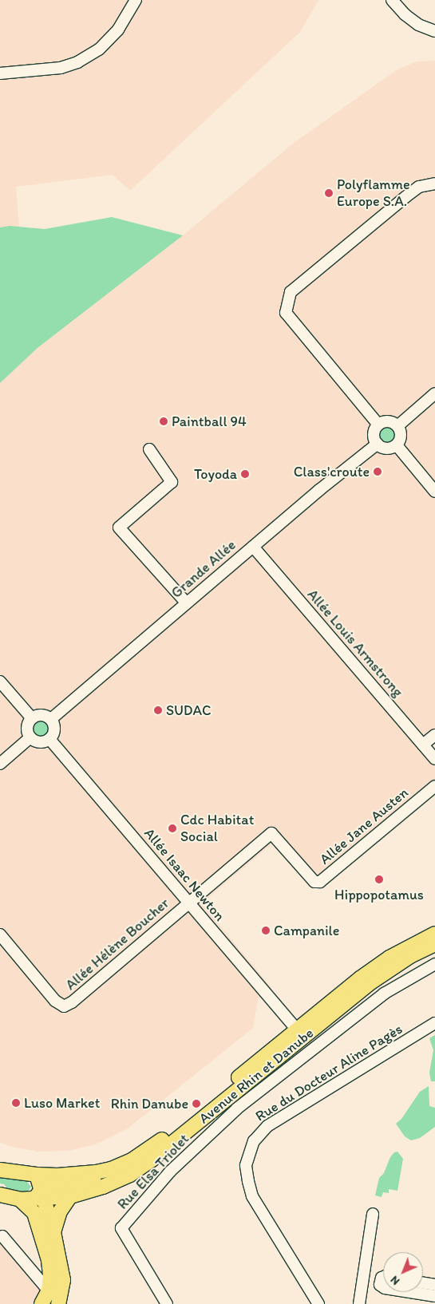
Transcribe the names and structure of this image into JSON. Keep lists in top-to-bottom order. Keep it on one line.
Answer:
{"streets":{"main road":["Avenue Rhin et Danube"],"street":["Grande Allée","Allée Louis Armstrong","Allée Jane Austen","Allée Isaac Newton","Allée Hélène Boucher","Rue du Docteur Aline Pagès","Rue Elsa Triolet"]},"crossings":[["Grande Allée","Allée Louis Armstrong"],["Grande Allée","Allée Isaac Newton"],["Allée Jane Austen","Allée Isaac Newton"],["Allée Jane Austen","Allée Hélène Boucher"],["Allée Isaac Newton","Allée Hélène Boucher"],["Allée Isaac Newton","Avenue Rhin et Danube"]],"places":["Polyflamme Europe S.A.","Paintball 94","Class'croute","Toyoda","SUDAC","Cdc Habitat Social","Hippopotamus","Campanile","Luso Market","Rhin Danube"],"north":"bottom left"}
